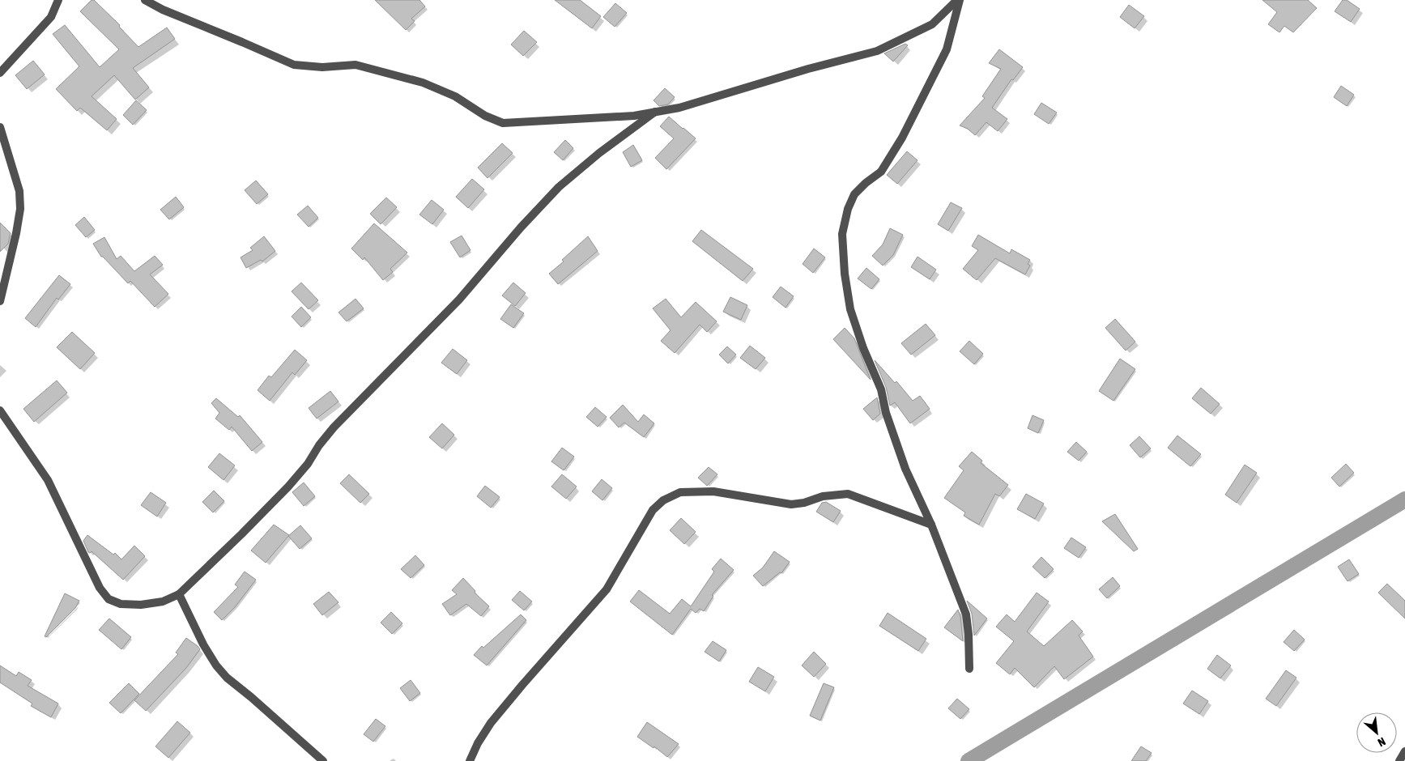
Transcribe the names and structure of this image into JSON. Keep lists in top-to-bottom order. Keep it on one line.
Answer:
{"north":"bottom right"}
